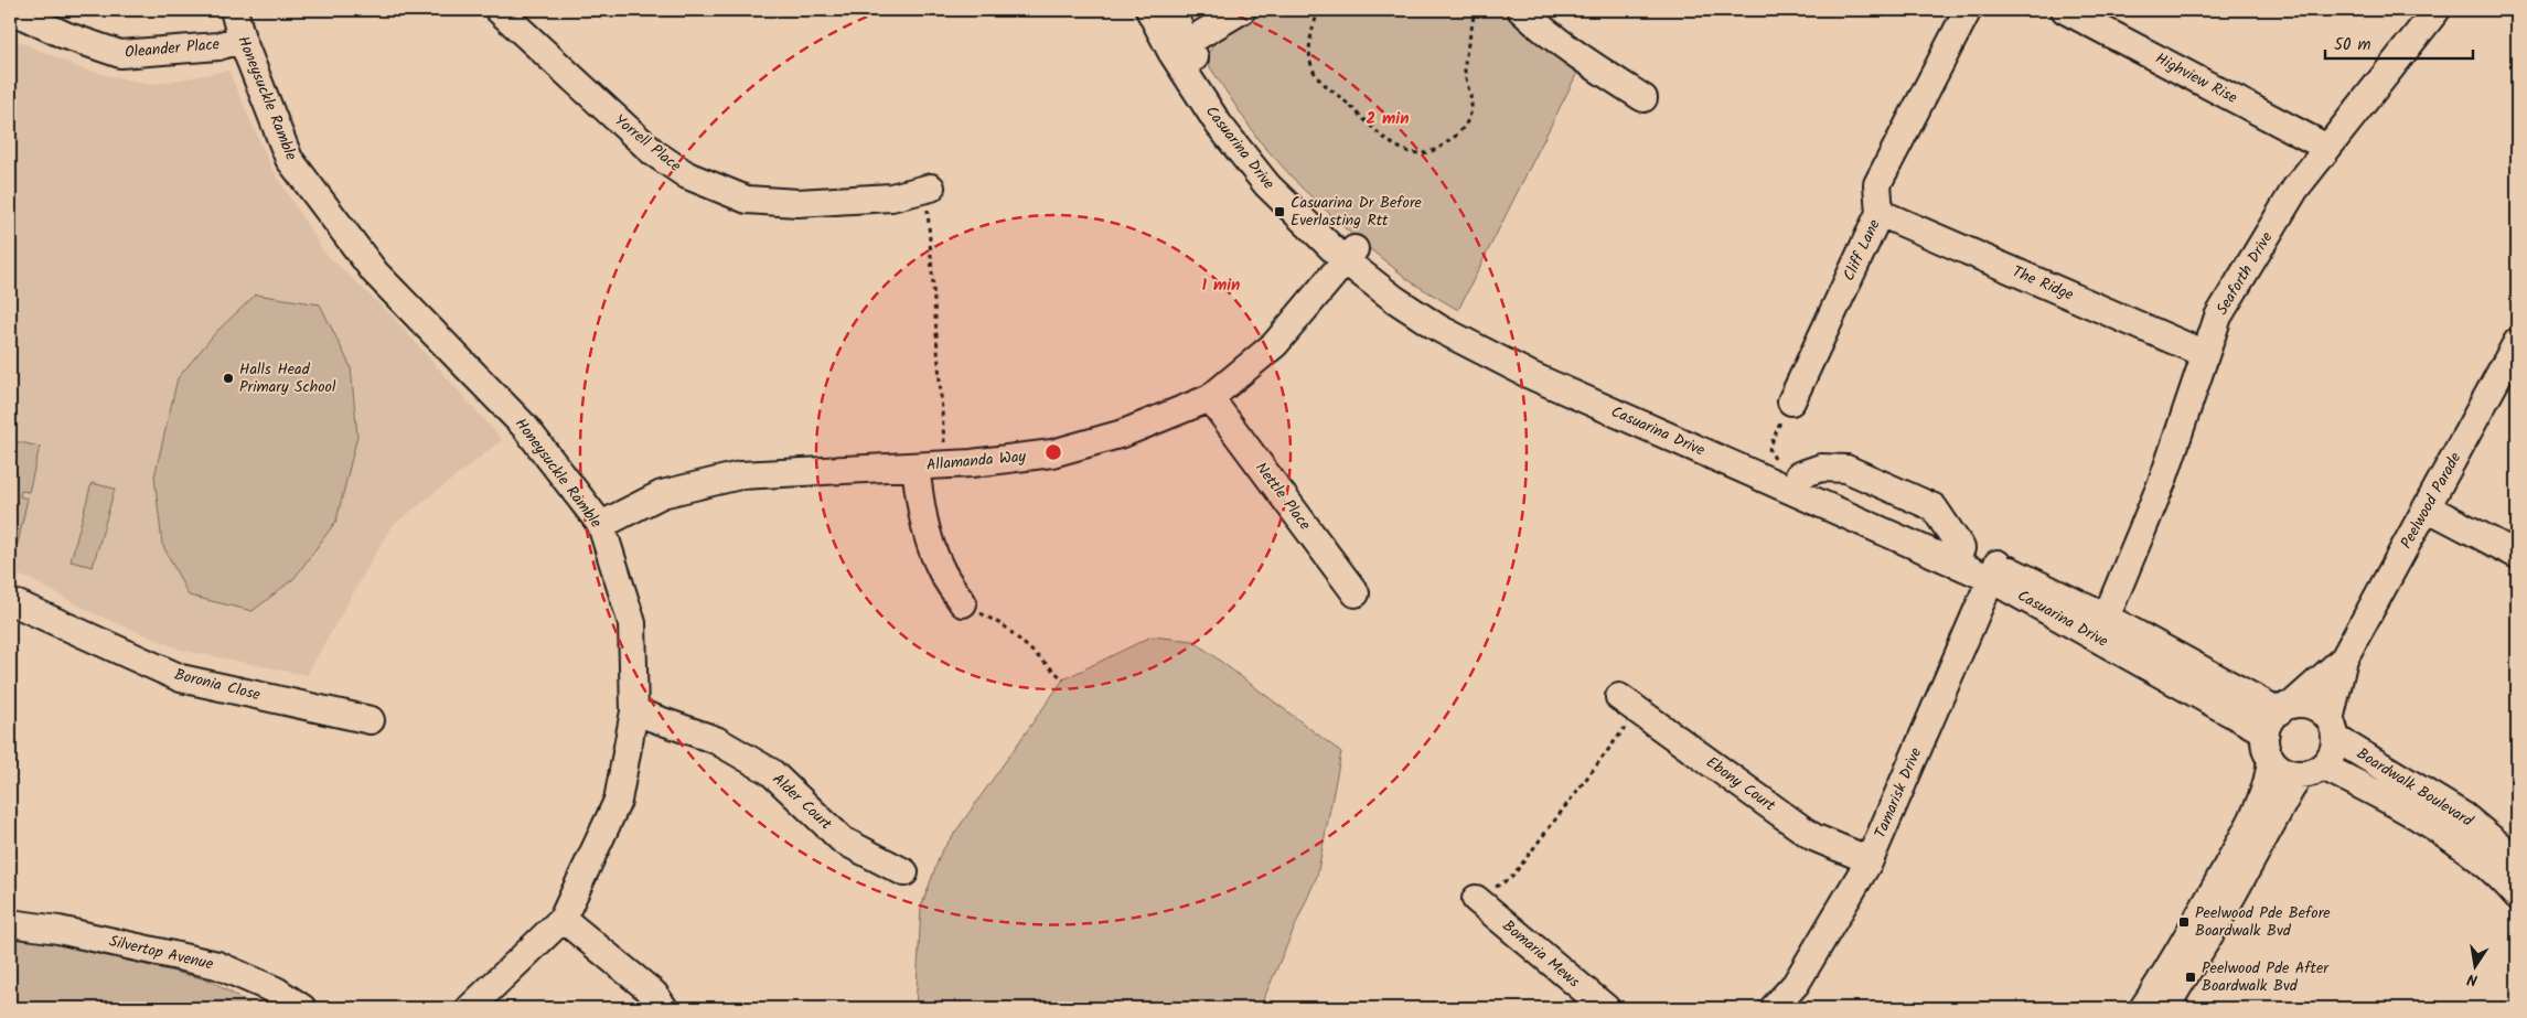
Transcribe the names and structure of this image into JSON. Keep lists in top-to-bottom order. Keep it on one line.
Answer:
{"streets":{"street":["Oleander Place","Highview Rise","Honeysuckle Ramble","Yorrell Place","Casuarina Drive","Cliff Lane","Seaforth Drive","The Ridge","Allamanda Way","Nettle Place","Peelwood Parade","Boronia Close","Ebony Court","Boardwalk Boulevard","Tamarisk Drive","Alder Court","Silvertop Avenue","Bomaria Mews"]},"crossings":[["Oleander Place","Honeysuckle Ramble"],["Highview Rise","Seaforth Drive"],["Honeysuckle Ramble","Allamanda Way"],["Honeysuckle Ramble","Alder Court"],["Casuarina Drive","Seaforth Drive"],["Casuarina Drive","Allamanda Way"],["Casuarina Drive","Peelwood Parade"],["Casuarina Drive","Boardwalk Boulevard"],["Casuarina Drive","Tamarisk Drive"],["Cliff Lane","The Ridge"],["Seaforth Drive","The Ridge"],["Allamanda Way","Nettle Place"],["Peelwood Parade","Boardwalk Boulevard"],["Ebony Court","Tamarisk Drive"]],"places":{"transit":["Casuarina Dr Before Everlasting Rtt","Peelwood Pde Before Boardwalk Bvd","Peelwood Pde After Boardwalk Bvd"],"other":["Halls Head Primary School"]},"scale_bar":"50 m","north":"bottom","rings":["2 min","1 min"]}
